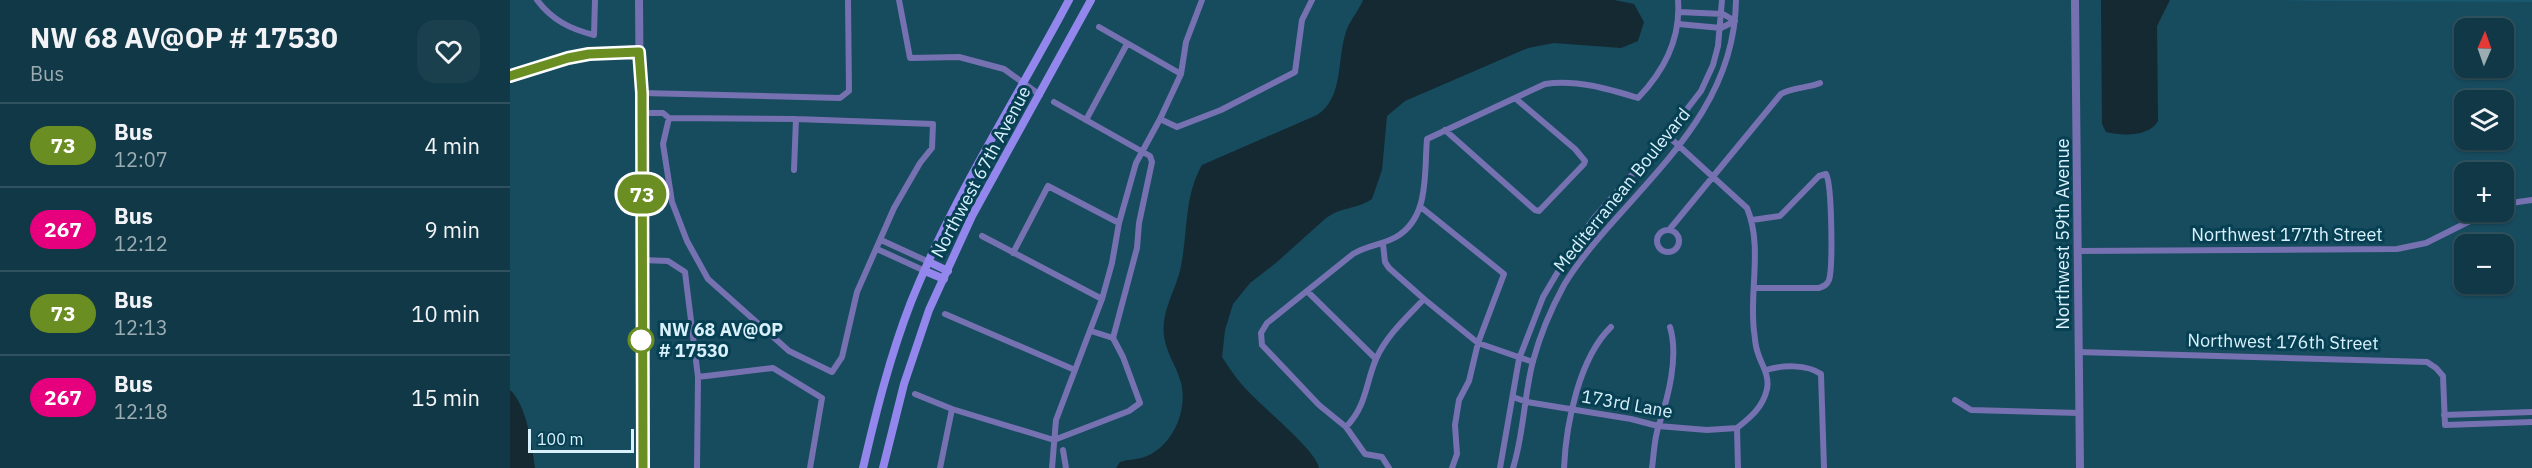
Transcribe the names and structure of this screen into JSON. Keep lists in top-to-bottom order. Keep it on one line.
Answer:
{"streets":{"main road":["Northwest 67th Avenue"],"street":["Mediterranean Boulevard","Northwest 59th Avenue","Northwest 177th Street","Northwest 176th Street","173rd Lane"]},"crossings":[["Mediterranean Boulevard","173rd Lane"],["Northwest 59th Avenue","Northwest 177th Street"],["Northwest 59th Avenue","Northwest 176th Street"]],"places":["NW 68 AV@OP # 17530"],"lines":["bus line 73"],"scale_bar":"100 m","north":"top","page":{"heading":["NW 68 AV@OP # 17530","Bus"],"on_map":"73","map_buttons":["+","−"],"list":[{"mark":"73","name":"Bus","note":"12:07","value":"4 min"},{"mark":"267","name":"Bus","note":"12:12","value":"9 min"},{"mark":"73","name":"Bus","note":"12:13","value":"10 min"},{"mark":"267","name":"Bus","note":"12:18","value":"15 min"}],"scale":"100 m"}}
